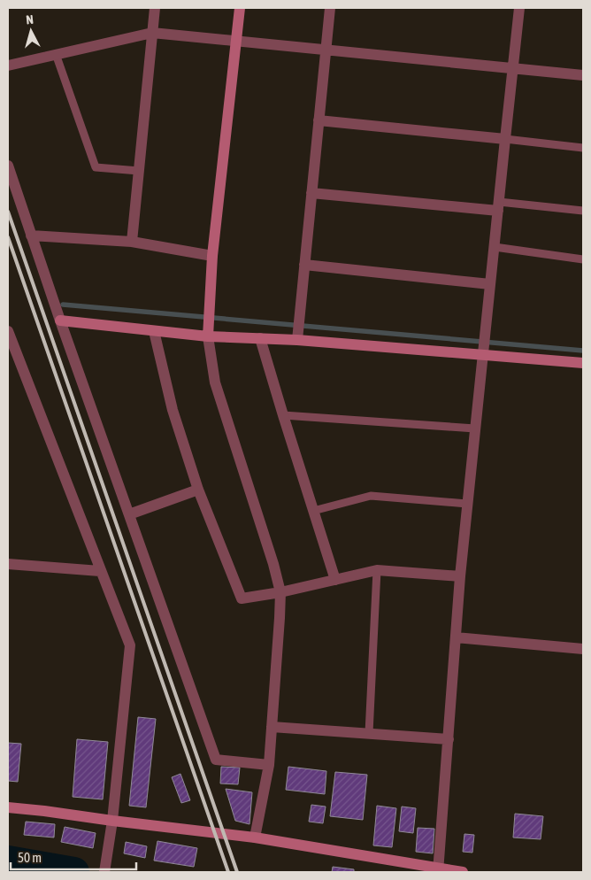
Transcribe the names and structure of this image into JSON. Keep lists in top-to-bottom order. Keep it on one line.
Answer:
{"scale_bar":"50 m","north":"top"}
